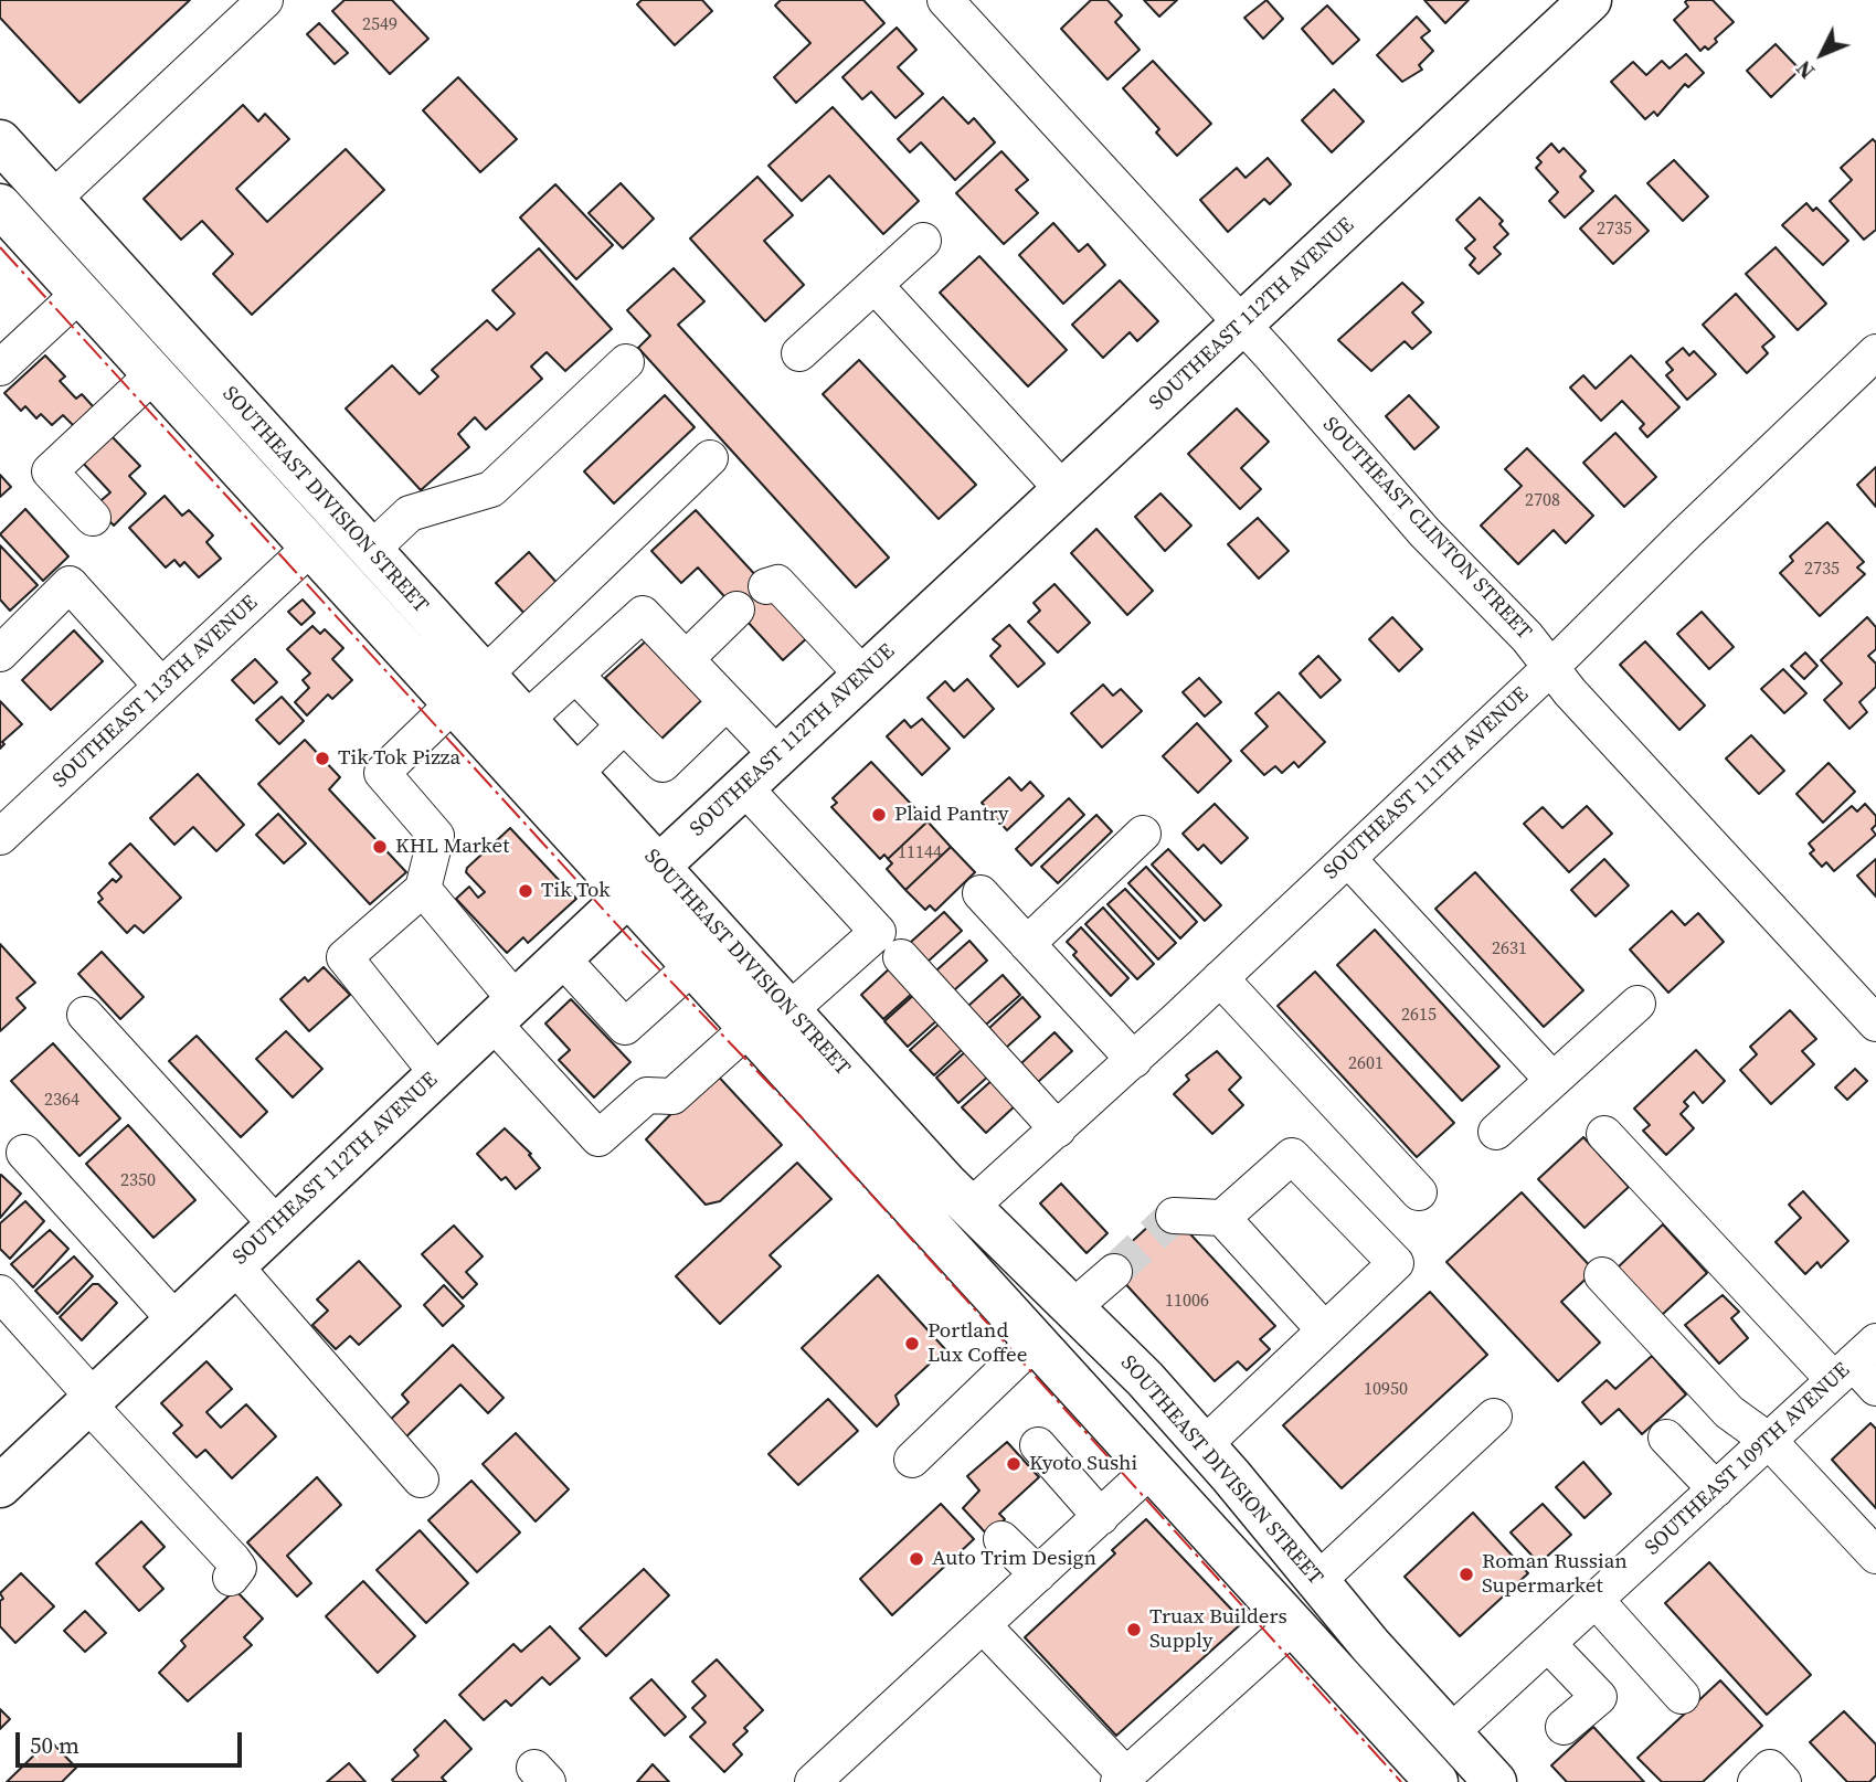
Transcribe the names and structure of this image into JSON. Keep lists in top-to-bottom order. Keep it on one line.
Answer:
{"streets":{"main road":["SOUTHEAST 112TH AVENUE","SOUTHEAST DIVISION STREET"],"street":["SOUTHEAST CLINTON STREET","SOUTHEAST 113TH AVENUE","SOUTHEAST 111TH AVENUE","SOUTHEAST 109TH AVENUE"]},"crossings":[["SOUTHEAST 112TH AVENUE","SOUTHEAST DIVISION STREET"],["SOUTHEAST 112TH AVENUE","SOUTHEAST CLINTON STREET"],["SOUTHEAST DIVISION STREET","SOUTHEAST 113TH AVENUE"],["SOUTHEAST DIVISION STREET","SOUTHEAST 111TH AVENUE"],["SOUTHEAST DIVISION STREET","SOUTHEAST 109TH AVENUE"],["SOUTHEAST CLINTON STREET","SOUTHEAST 111TH AVENUE"]],"places":["Tik Tok Pizza","Plaid Pantry","KHL Market","Tik Tok","Portland Lux Coffee","Kyoto Sushi","Auto Trim Design","Roman Russian Supermarket","Truax Builders Supply"],"house_numbers":["2549","2735","2708","2735","11144","2631","2615","2601","2364","2350","11006","10950"],"scale_bar":"50 m","north":"bottom left"}
